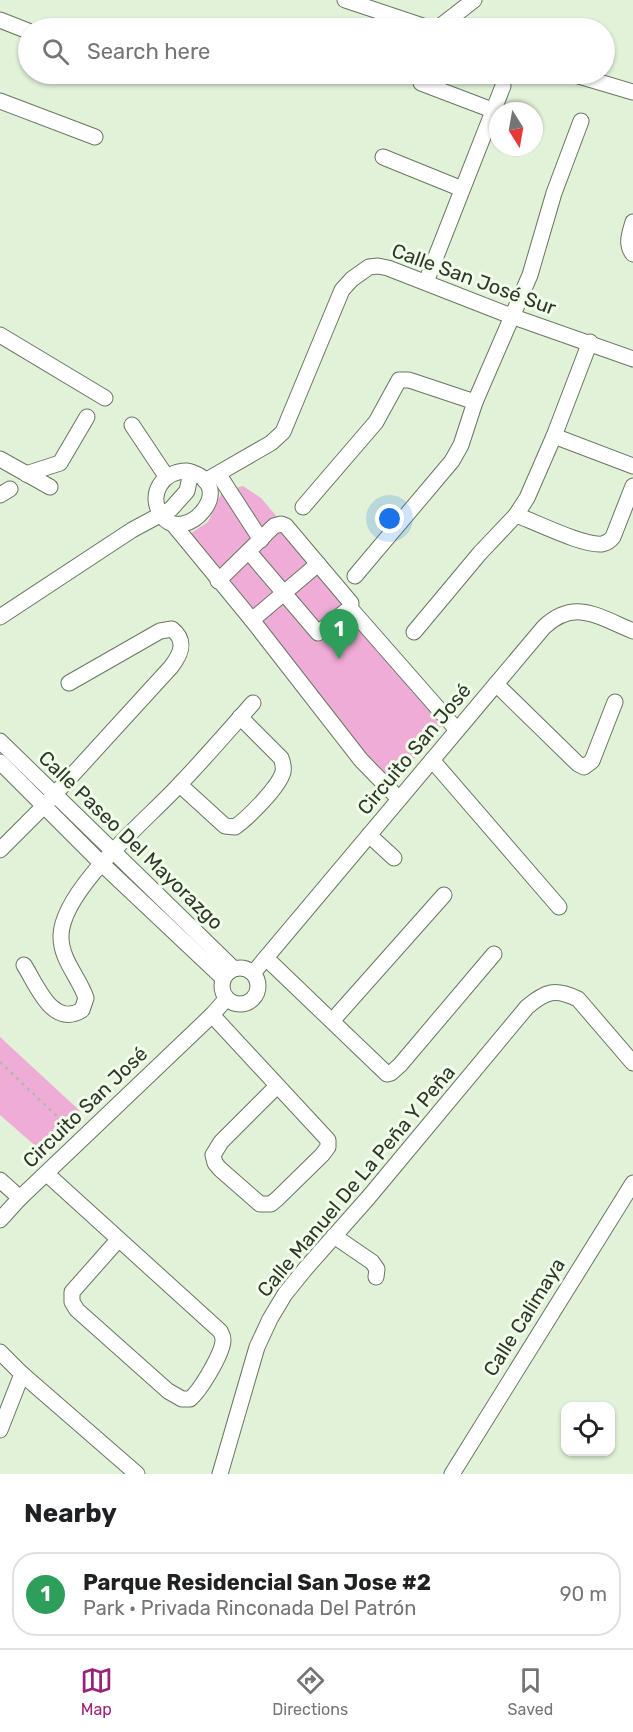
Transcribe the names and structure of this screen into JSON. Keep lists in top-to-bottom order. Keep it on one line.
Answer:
{"streets":{"street":["Calle San José Sur","Circuito San José","Calle Paseo Del Mayorazgo","Calle Manuel De La Peña Y Peña","Calle Calimaya"]},"crossings":[["Circuito San José","Calle Paseo Del Mayorazgo"]],"north":"bottom","page":{"search":"Search here","pins":"1","heading":"Nearby","list":[{"mark":"1","name":"Parque Residencial San Jose #2","note":"Park · Privada Rinconada Del Patrón","value":"90 m"}],"nav":["Map","Directions","Saved"]}}
